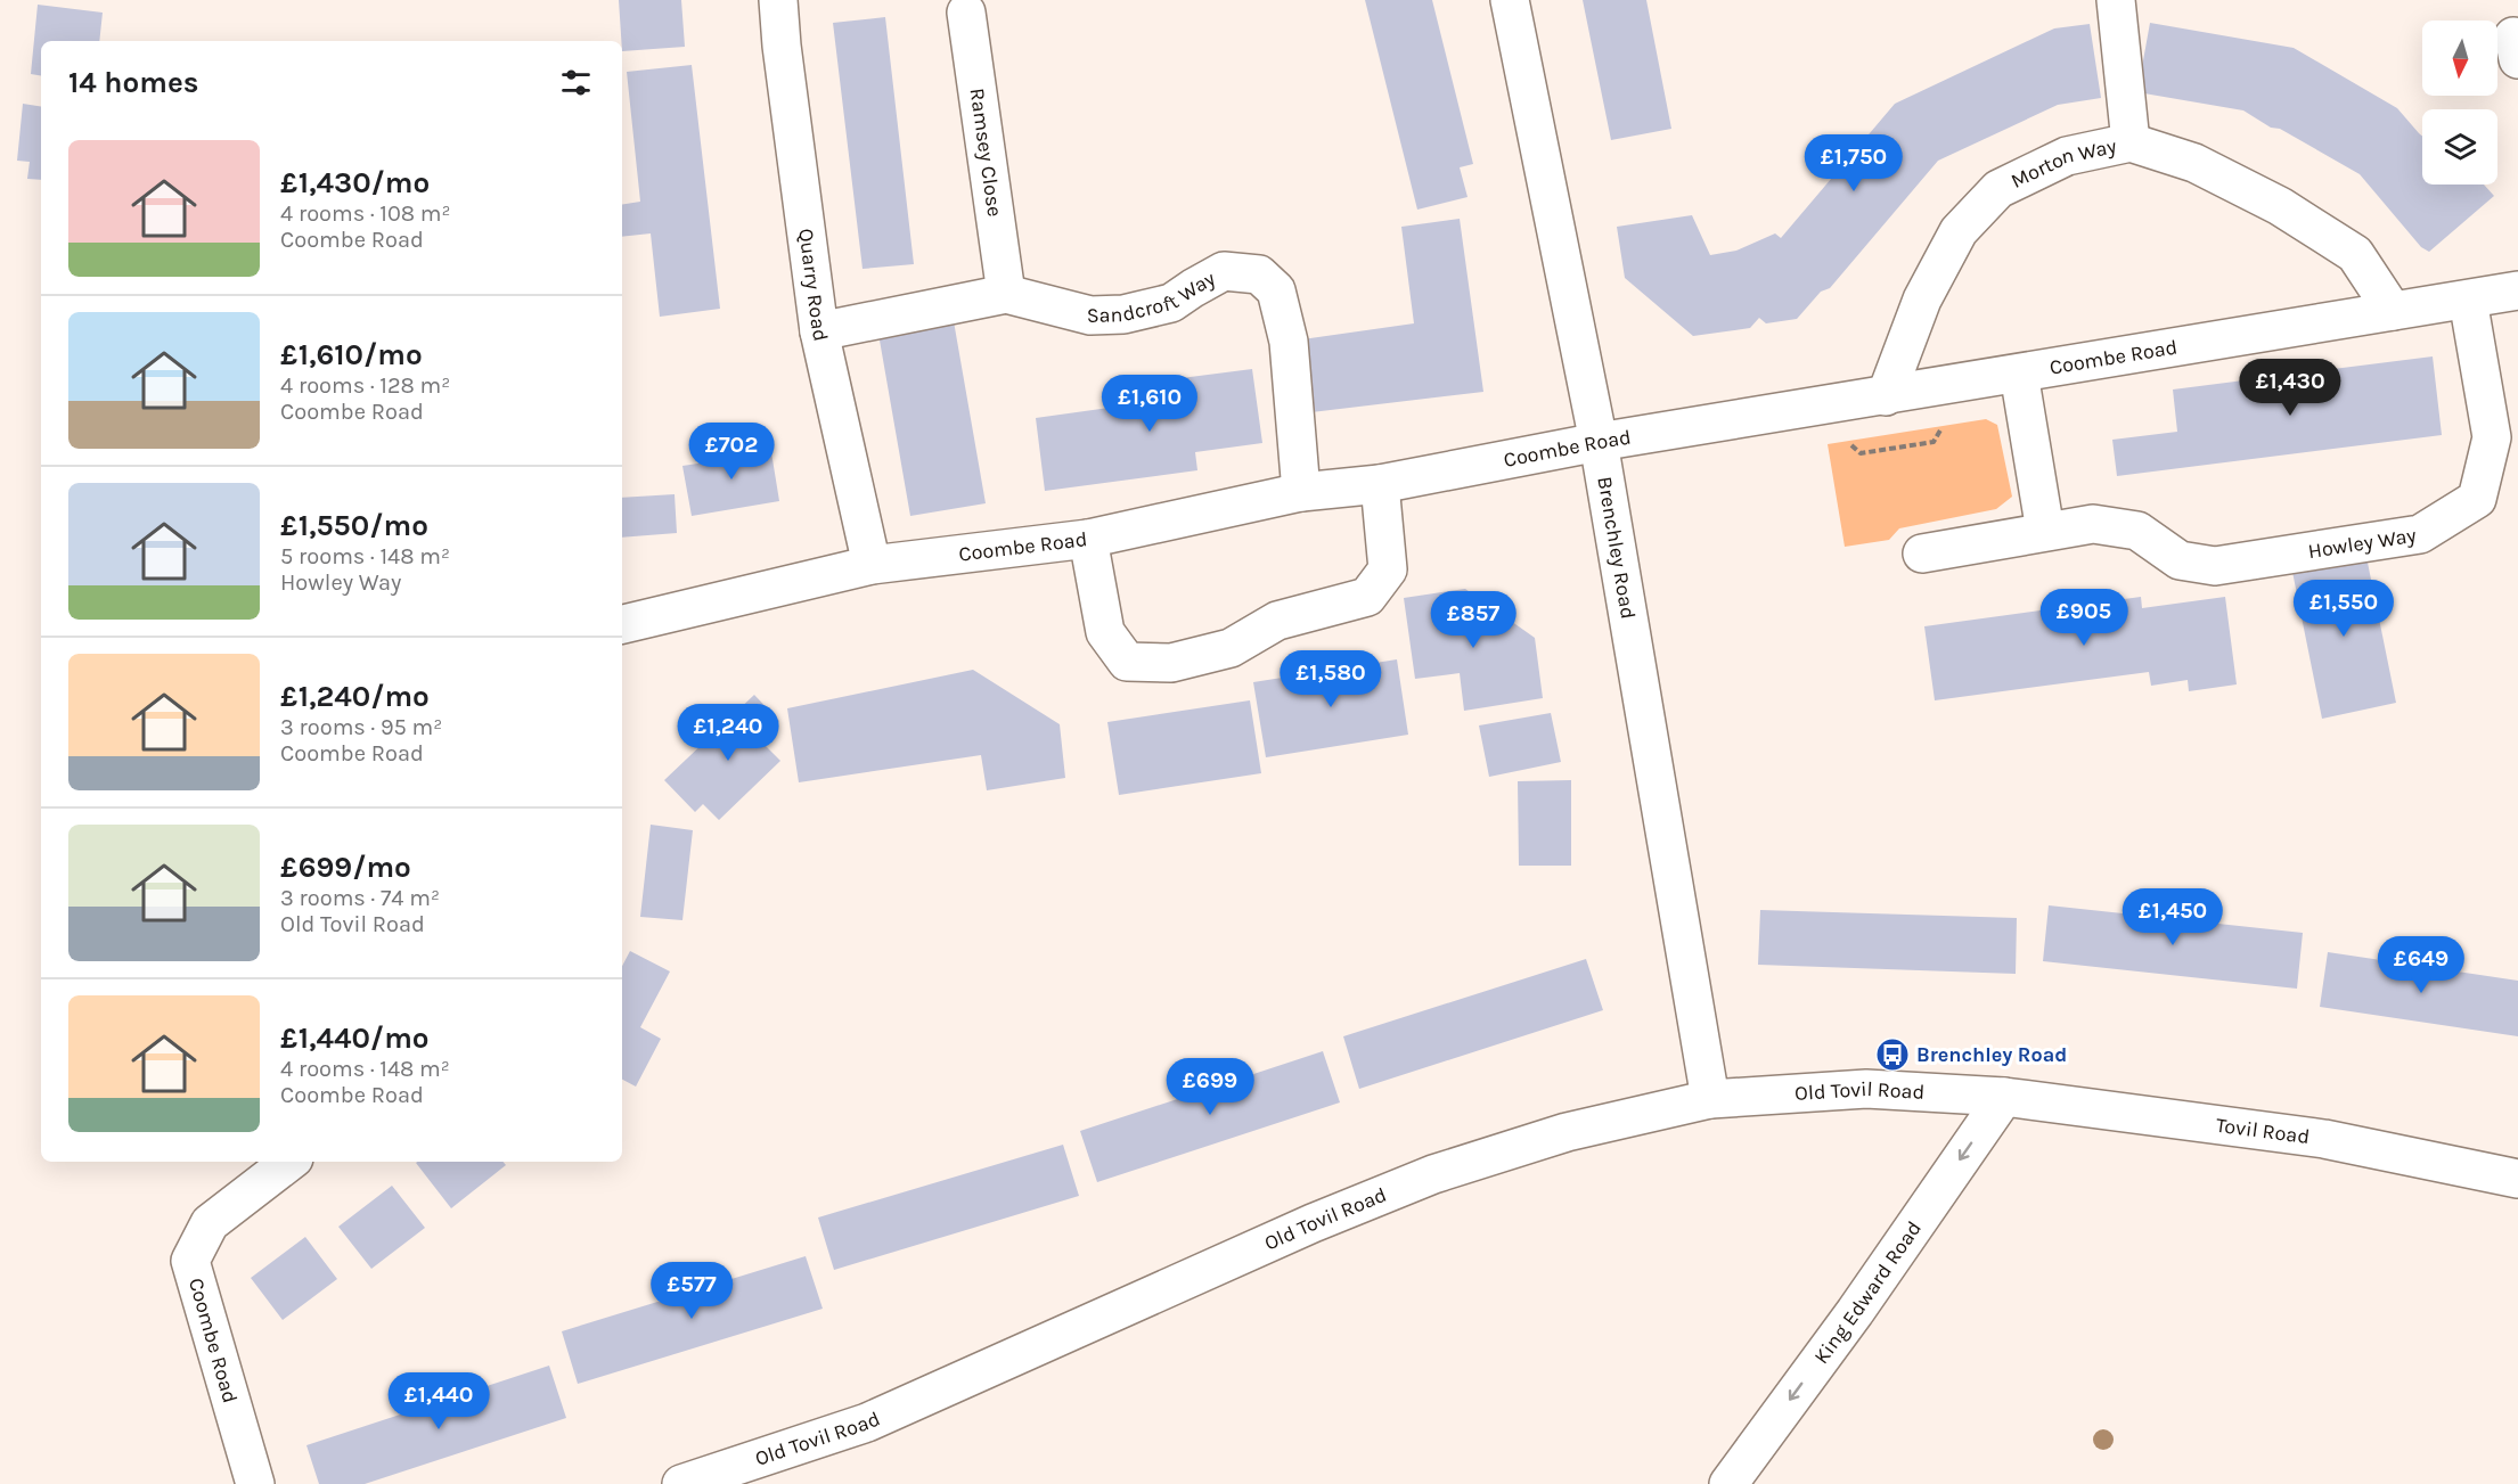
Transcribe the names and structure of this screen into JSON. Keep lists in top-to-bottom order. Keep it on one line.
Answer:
{"streets":{"street":["Ramsey Close","Morton Way","Quarry Road","Sandcroft Way","Coombe Road","Howley Way","Brenchley Road","Old Tovil Road","Tovil Road","King Edward Road"]},"crossings":[["Ramsey Close","Sandcroft Way"],["Morton Way","Coombe Road"],["Quarry Road","Sandcroft Way"],["Quarry Road","Coombe Road"],["Sandcroft Way","Coombe Road"],["Coombe Road","Howley Way"],["Coombe Road","Brenchley Road"],["Brenchley Road","Old Tovil Road"],["Old Tovil Road","Tovil Road"],["Old Tovil Road","King Edward Road"],["Tovil Road","King Edward Road"]],"one_way":["King Edward Road"],"places":{"bus stop":["Brenchley Road"]},"north":"bottom","page":{"heading":"14 homes","list":[{"name":"£1,430/mo","note":"4 rooms · 108 m² · Coombe Road"},{"name":"£1,610/mo","note":"4 rooms · 128 m² · Coombe Road"},{"name":"£1,550/mo","note":"5 rooms · 148 m² · Howley Way"},{"name":"£1,240/mo","note":"3 rooms · 95 m² · Coombe Road"},{"name":"£699/mo","note":"3 rooms · 74 m² · Old Tovil Road"},{"name":"£1,440/mo","note":"4 rooms · 148 m² · Coombe Road"}],"price":["£1,750","£1,430","£1,610","£702","£1,550","£905","£857","£1,580","£1,240","£1,450","£649","£699","£577","£1,440"]}}
